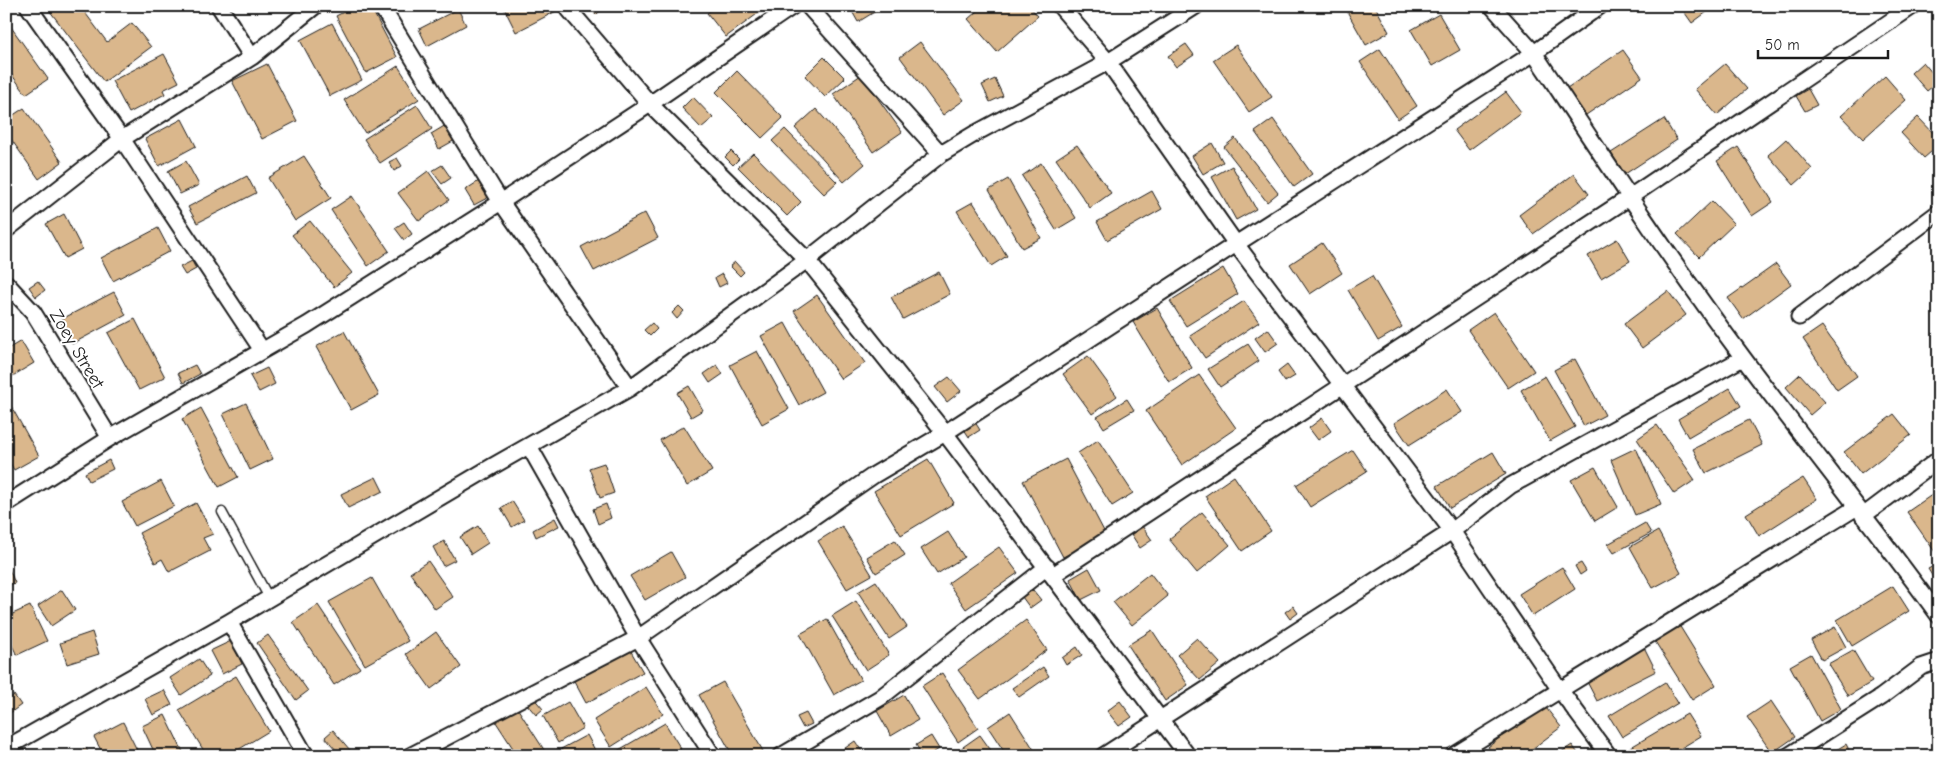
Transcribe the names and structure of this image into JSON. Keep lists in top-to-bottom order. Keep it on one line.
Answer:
{"streets":{"street":["Zoey Street"]},"scale_bar":"50 m"}
